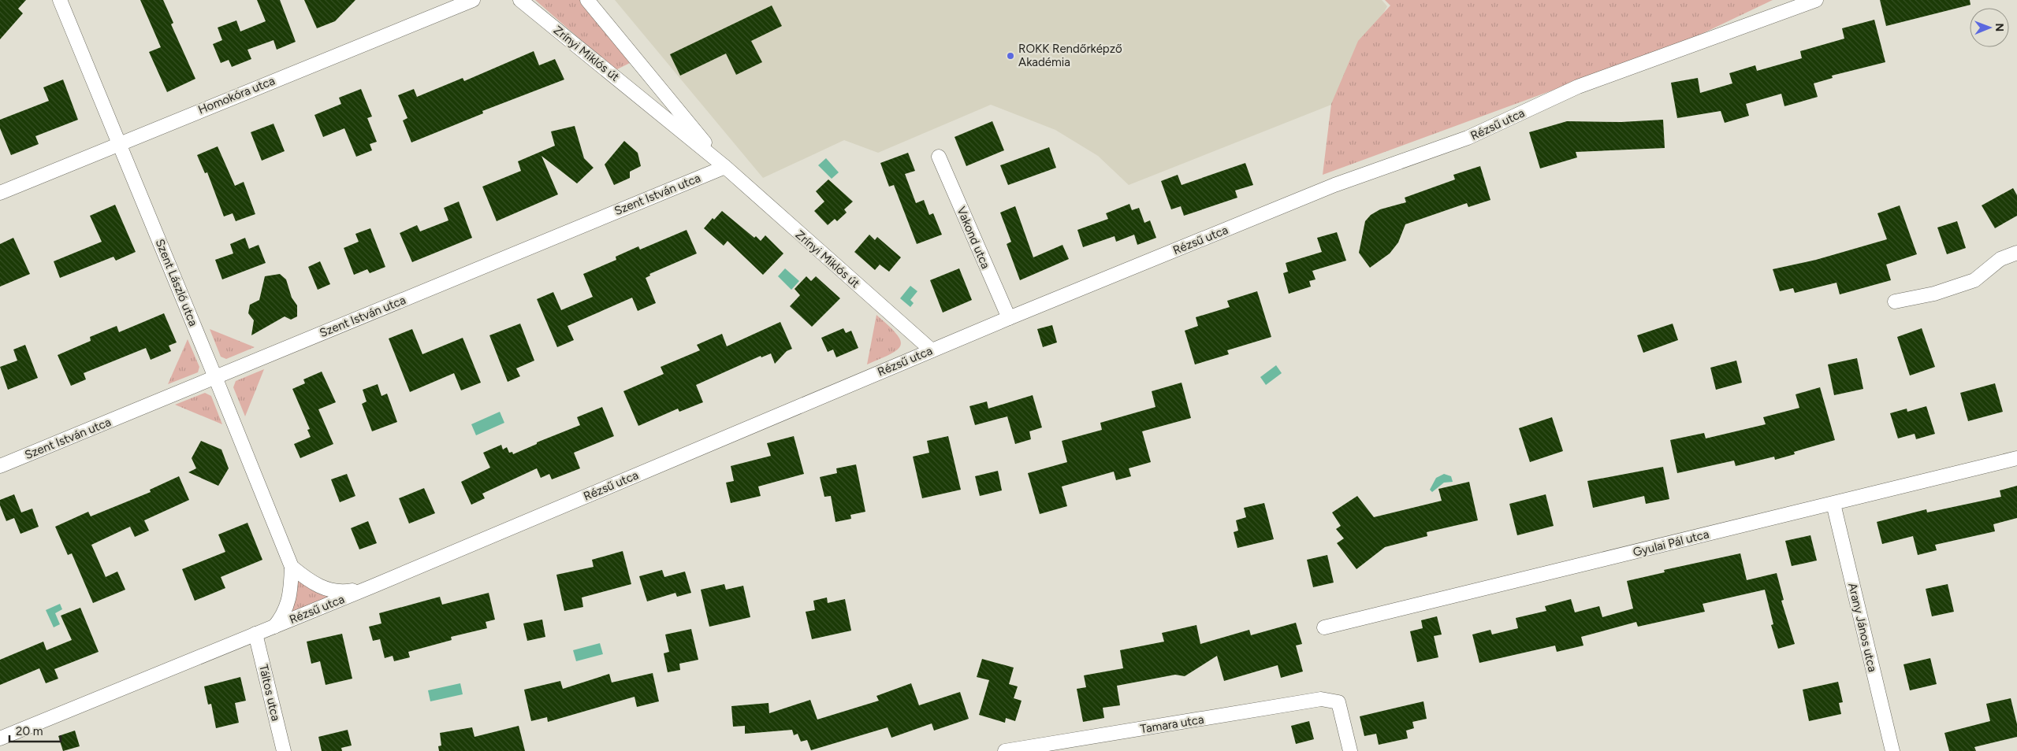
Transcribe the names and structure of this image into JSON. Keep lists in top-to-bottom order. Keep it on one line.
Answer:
{"streets":{"street":["Zrínyi Miklós út","Homokóra utca","Rézsű utca","Szent István utca","Vakond utca","Szent László utca","Gyulai Pál utca","Arany János utca","Táltos utca","Tamara utca"]},"crossings":[["Zrínyi Miklós út","Rézsű utca"],["Zrínyi Miklós út","Szent István utca"],["Homokóra utca","Szent László utca"],["Rézsű utca","Vakond utca"],["Rézsű utca","Szent László utca"],["Rézsű utca","Táltos utca"],["Szent István utca","Szent László utca"],["Gyulai Pál utca","Arany János utca"]],"places":["ROKK Rendőrképző Akadémia"],"scale_bar":"20 m","north":"right"}
